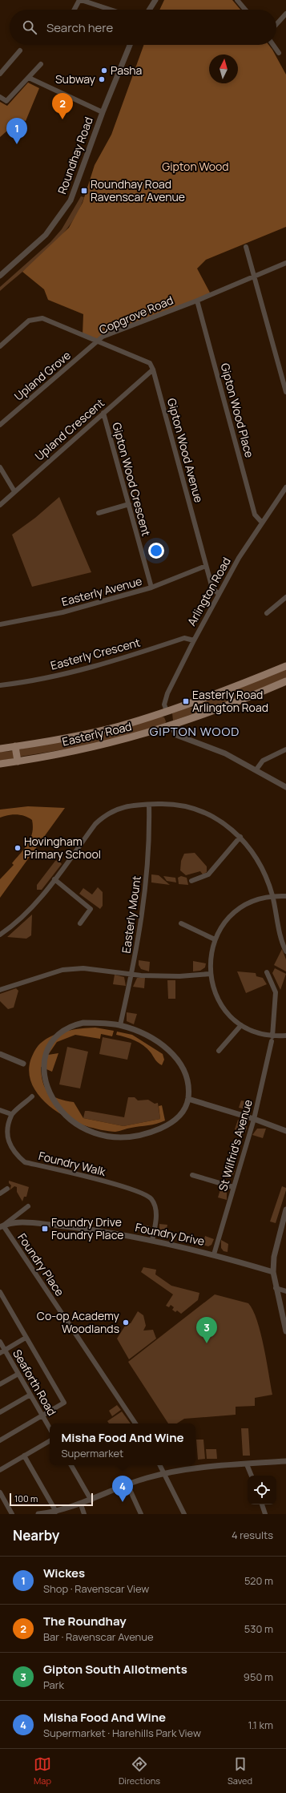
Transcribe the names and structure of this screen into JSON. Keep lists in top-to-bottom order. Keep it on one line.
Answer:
{"streets":{"main road":["Easterly Road"],"street":["Roundhay Road","Copgrove Road","Upland Grove","Gipton Wood Place","Upland Crescent","Gipton Wood Avenue","Gipton Wood Crescent","Easterly Avenue","Arlington Road","Easterly Crescent","Easterly Mount","St Wilfrid's Avenue","Foundry Walk","Foundry Drive","Foundry Place","Seaforth Road"]},"crossings":[["Copgrove Road","Upland Grove"],["Copgrove Road","Gipton Wood Place"],["Gipton Wood Place","Arlington Road"],["Upland Crescent","Gipton Wood Avenue"],["Upland Crescent","Gipton Wood Crescent"],["Gipton Wood Avenue","Easterly Avenue"],["Gipton Wood Avenue","Arlington Road"],["Gipton Wood Crescent","Easterly Avenue"],["Arlington Road","Easterly Crescent"],["Arlington Road","Easterly Road"],["St Wilfrid's Avenue","Foundry Drive"],["Foundry Walk","Foundry Drive"],["Foundry Drive","Foundry Place"]],"districts":["GIPTON WOOD"],"parks":["Gipton Wood"],"places":{"other":["Pasha","Subway","Hovingham Primary School","Co-op Academy Woodlands"],"transit":["Roundhay Road Ravenscar Avenue","Easterly Road Arlington Road","Foundry Drive Foundry Place"]},"scale_bar":"100 m","north":"top","page":{"search":"Search here","pins":["2","1","3","4"],"popup":["Misha Food And Wine","Supermarket"],"scale":"100 m","heading":["Nearby","4 results"],"list":[{"mark":"1","name":"Wickes","note":"Shop · Ravenscar View","value":"520 m"},{"mark":"2","name":"The Roundhay","note":"Bar · Ravenscar Avenue","value":"530 m"},{"mark":"3","name":"Gipton South Allotments","note":"Park","value":"950 m"},{"mark":"4","name":"Misha Food And Wine","note":"Supermarket · Harehills Park View","value":"1.1 km"}],"nav":["Map","Directions","Saved"]}}
